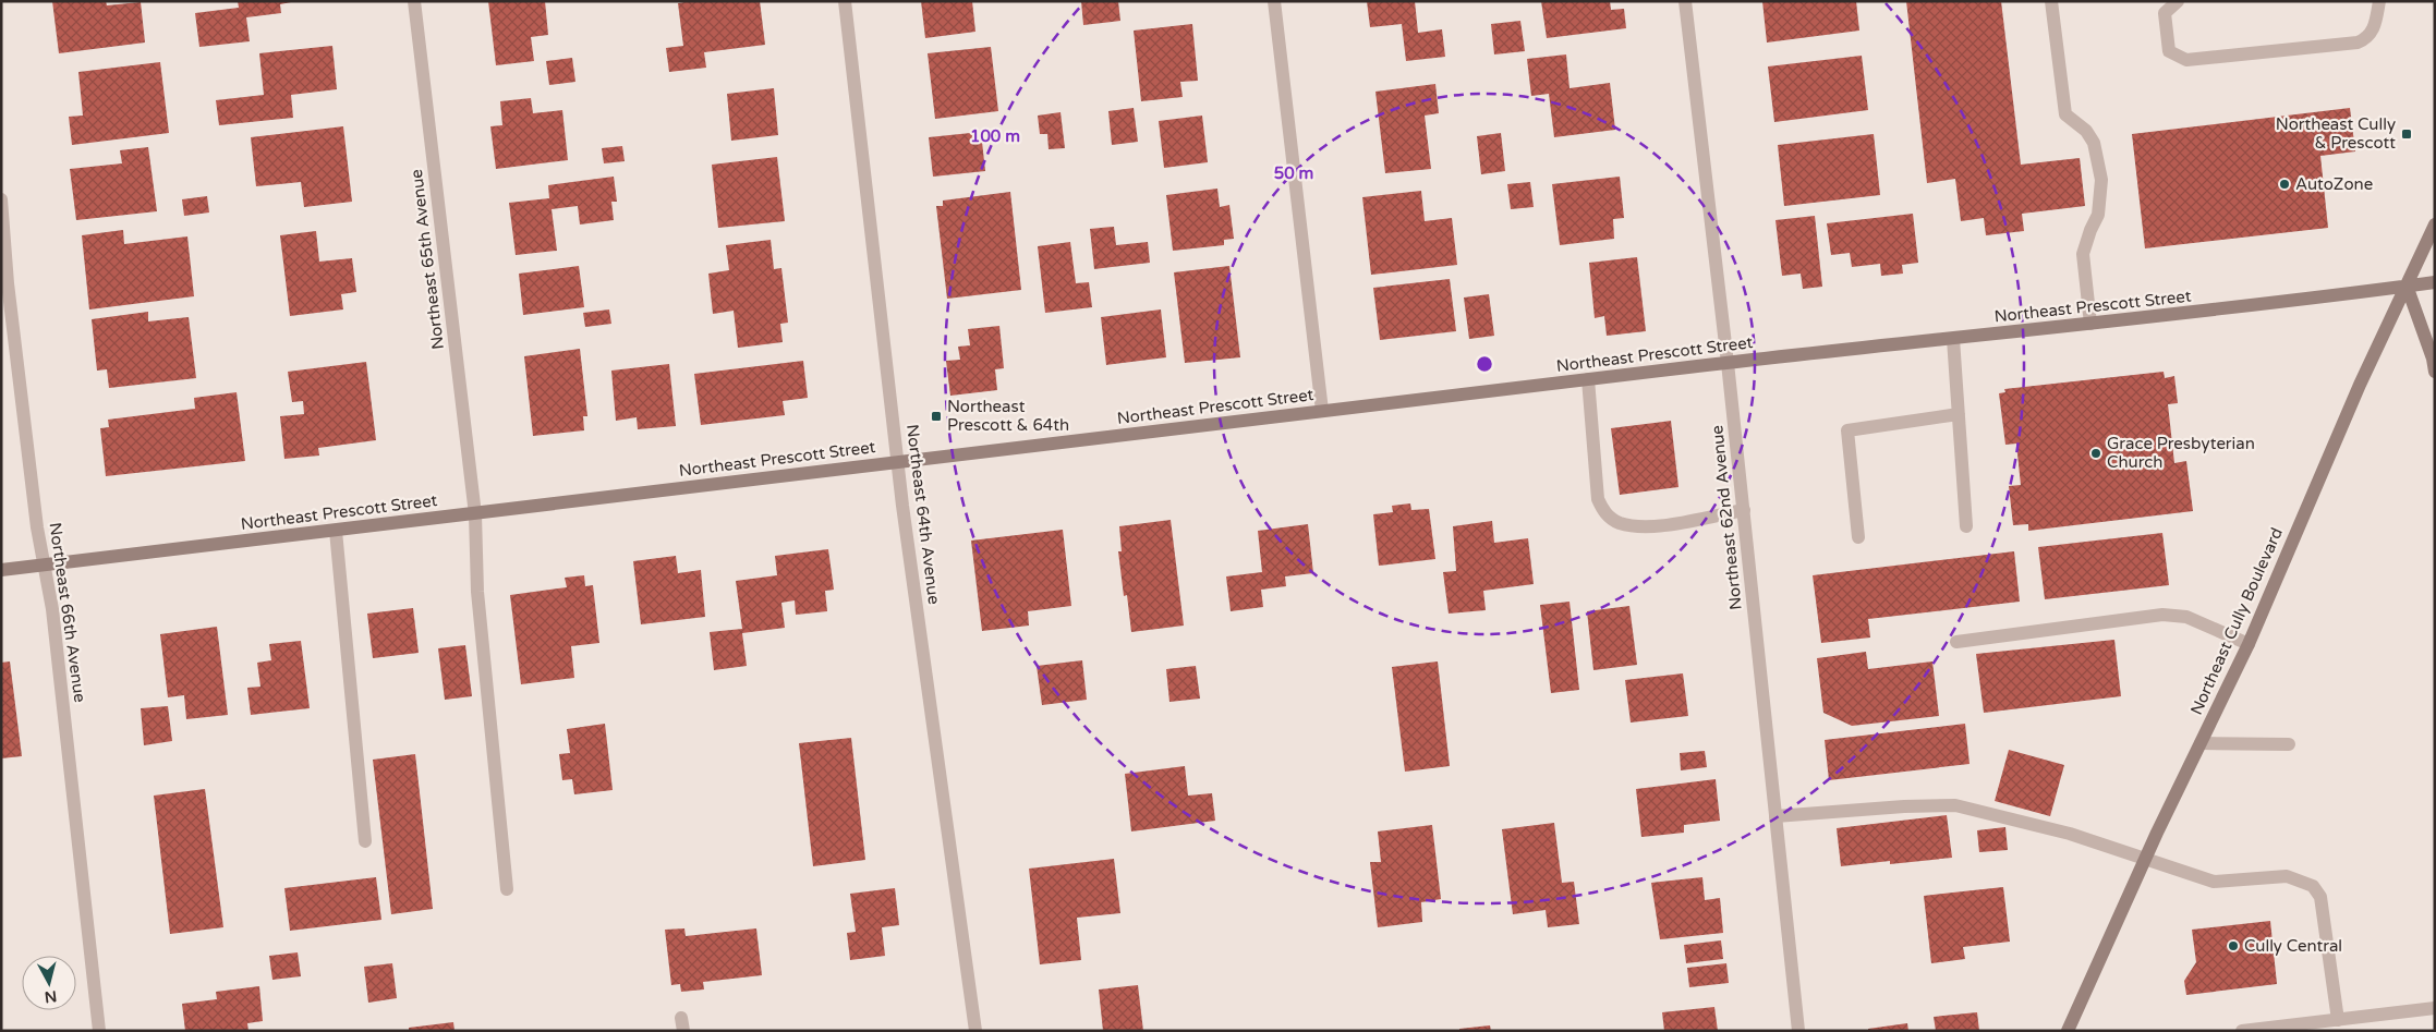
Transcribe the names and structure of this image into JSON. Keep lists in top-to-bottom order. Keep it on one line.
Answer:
{"streets":{"street":["Northeast 65th Avenue","Northeast Prescott Street","Northeast 64th Avenue","Northeast 62nd Avenue","Northeast 66th Avenue","Northeast Cully Boulevard"]},"crossings":[["Northeast 65th Avenue","Northeast Prescott Street"],["Northeast Prescott Street","Northeast 64th Avenue"],["Northeast Prescott Street","Northeast 62nd Avenue"],["Northeast Prescott Street","Northeast 66th Avenue"],["Northeast Prescott Street","Northeast Cully Boulevard"]],"places":{"transit":["Northeast Cully & Prescott","Northeast Prescott & 64th"],"other":["AutoZone","Grace Presbyterian Church","Cully Central"]},"north":"bottom","rings":["100 m","50 m"]}
